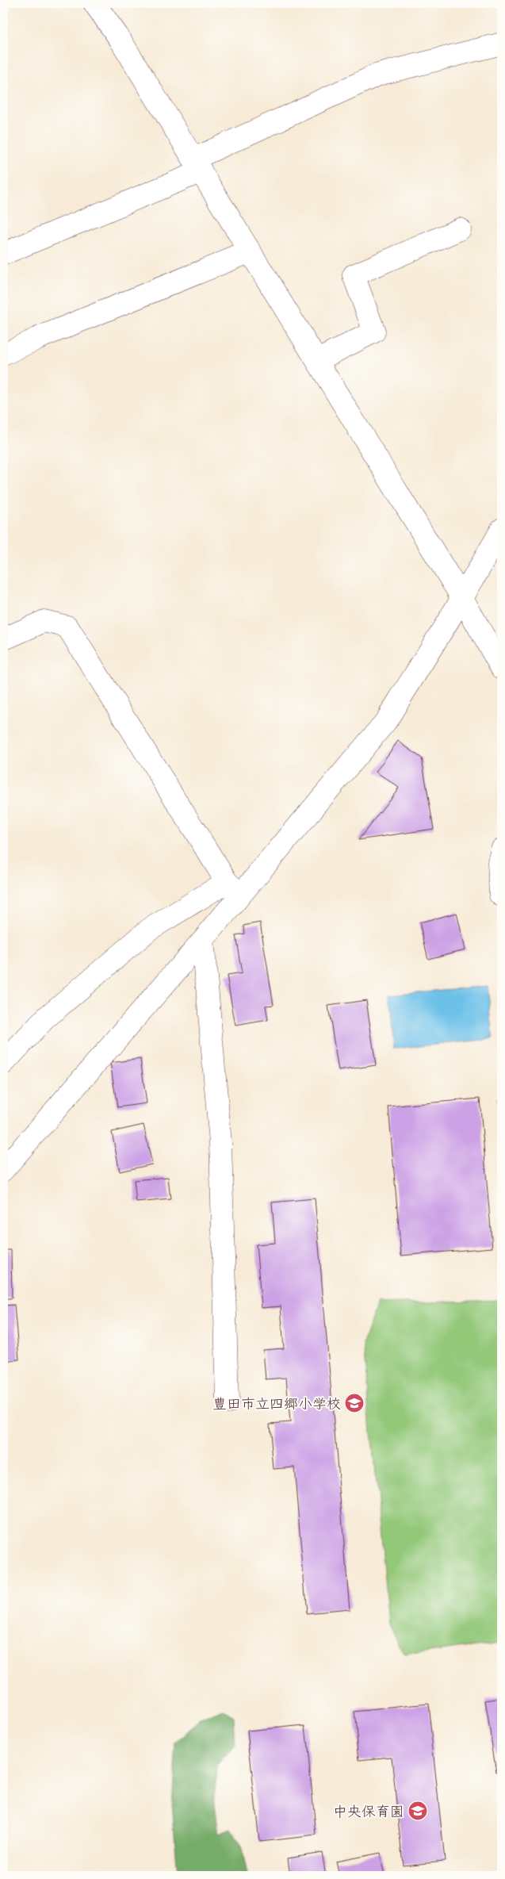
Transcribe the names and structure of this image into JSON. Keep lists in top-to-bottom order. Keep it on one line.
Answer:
{"places":{"school or university":["豊田市立四郷小学校","中央保育園"]}}
